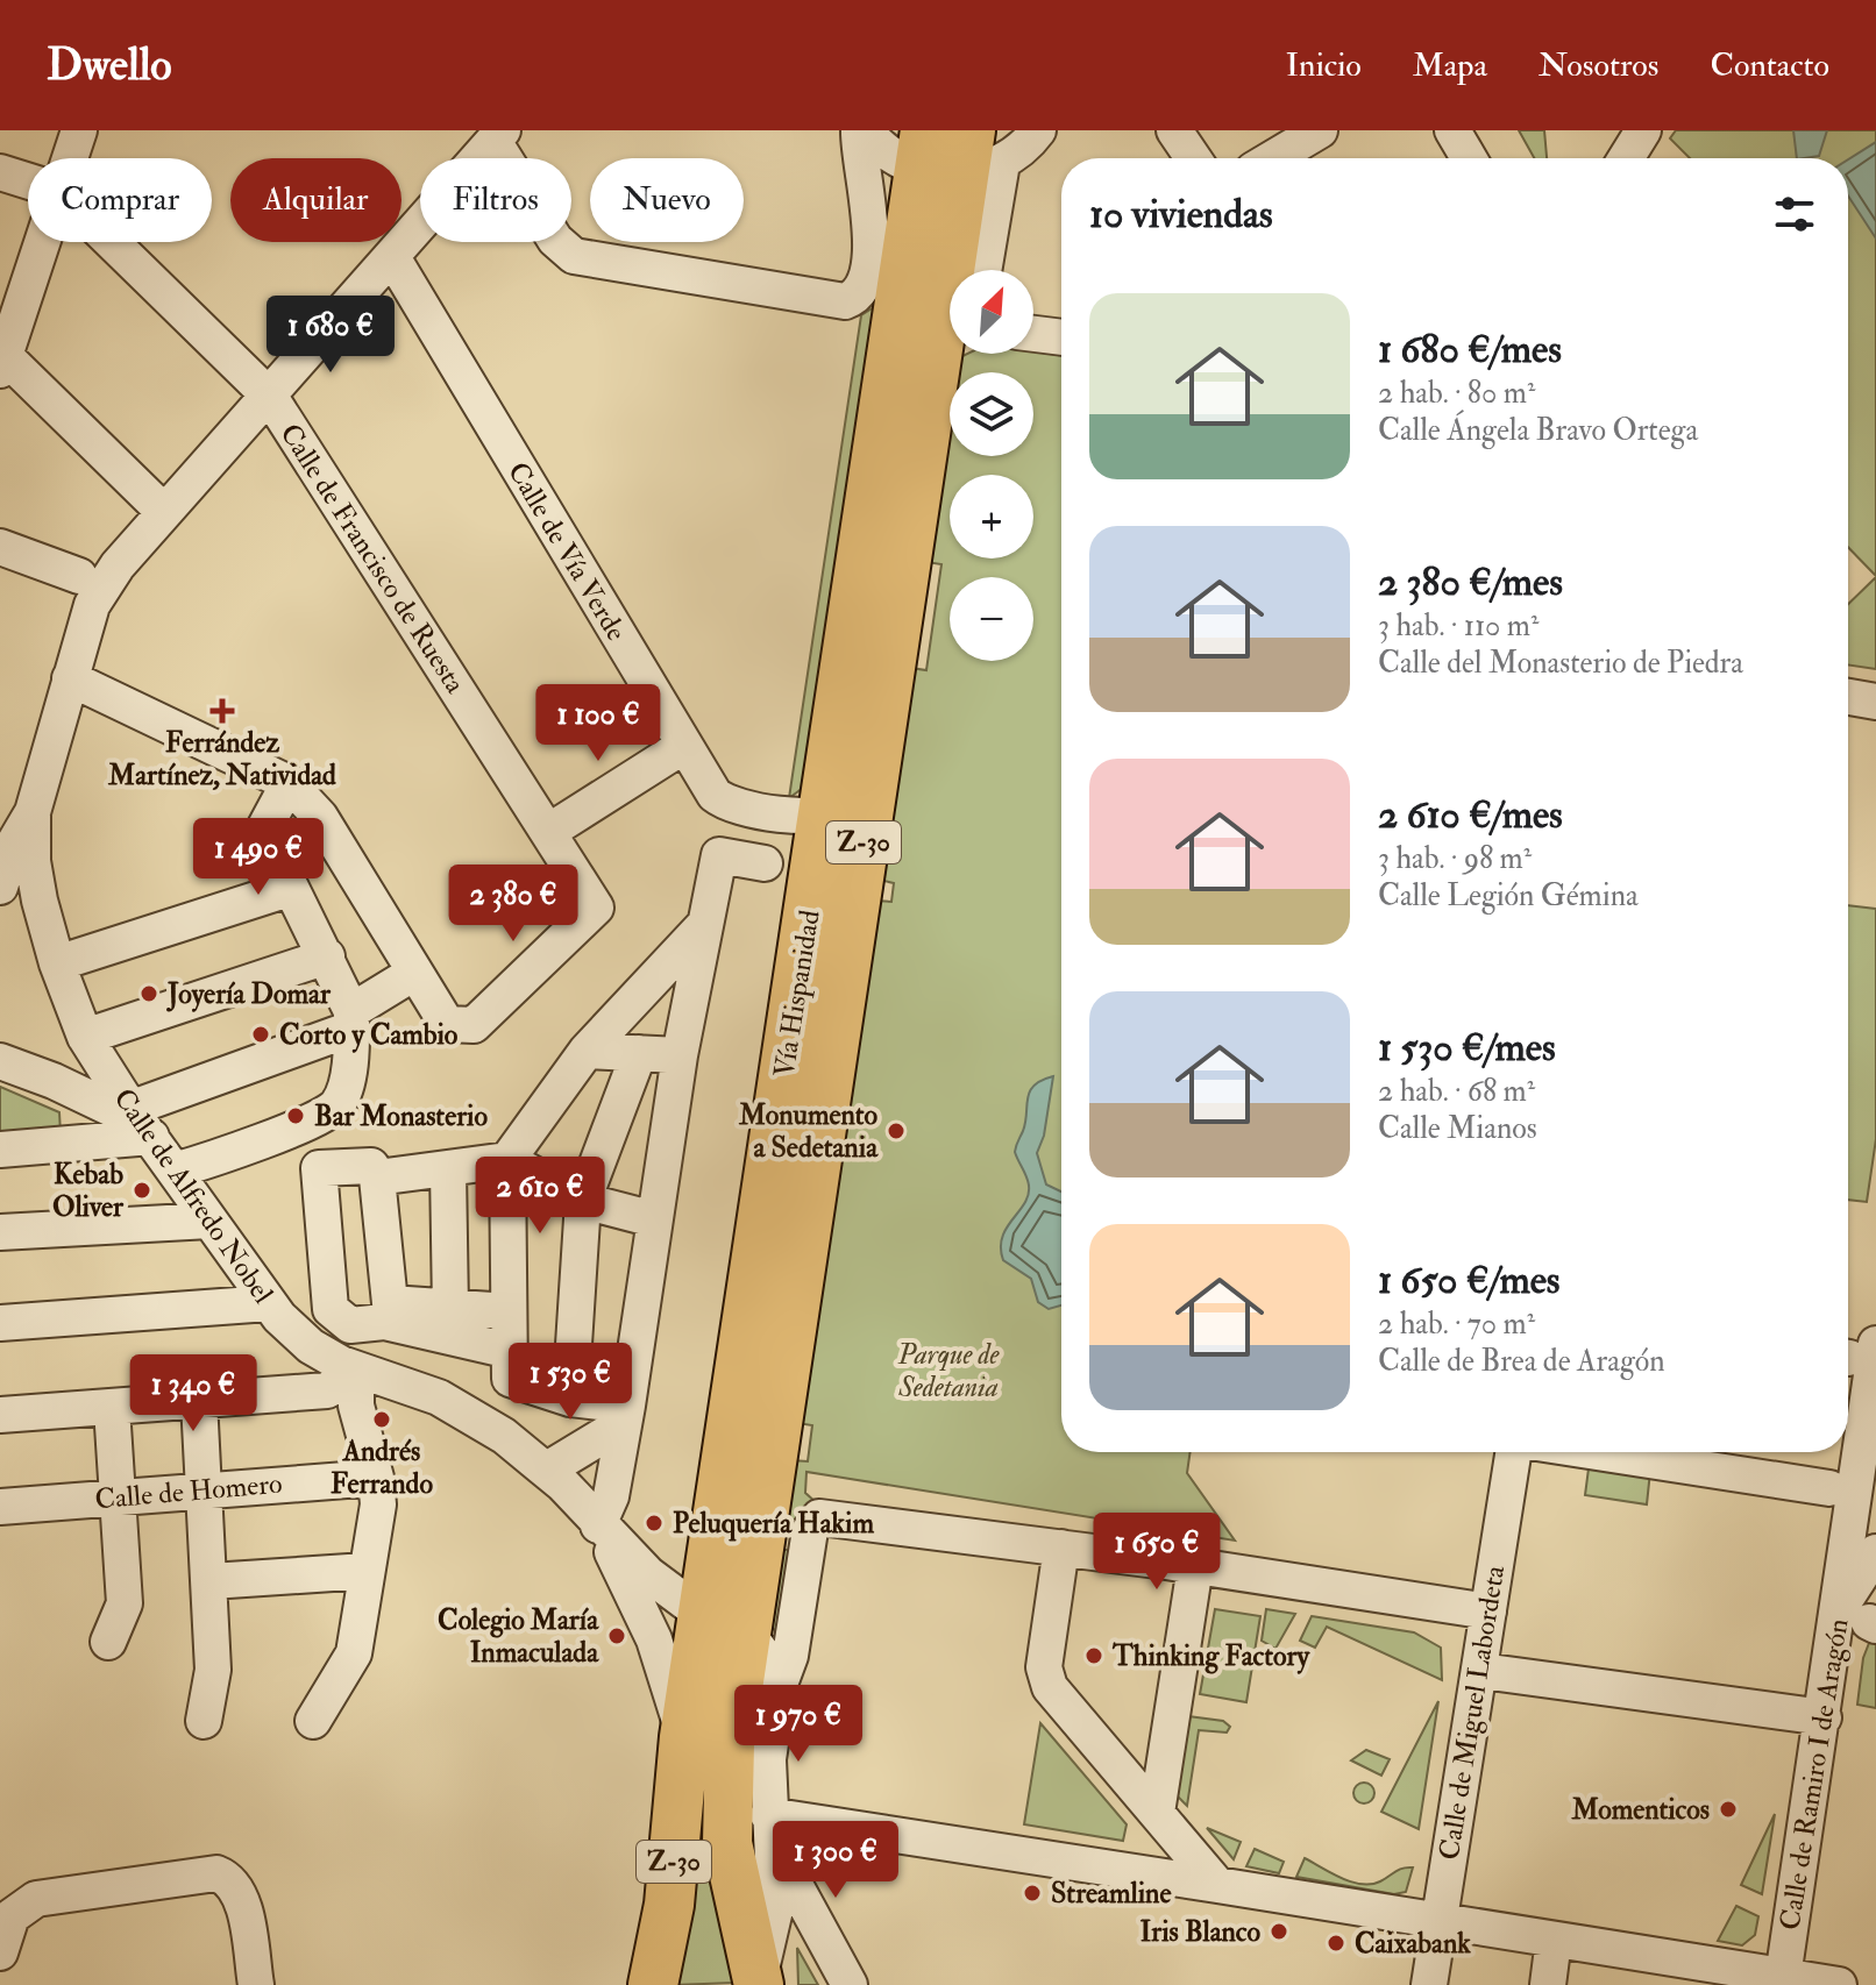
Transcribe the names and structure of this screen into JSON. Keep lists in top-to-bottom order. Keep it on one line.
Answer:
{"streets":{"highway":["Z-30","Vía Hispanidad"],"street":["Calle de Vía Verde","Calle de Francisco de Ruesta","Calle de Alfredo Nobel","Calle de Homero","Calle de Miguel Labordeta","Calle de Ramiro I de Aragón"]},"crossings":[["Calle de Vía Verde","Vía Hispanidad"],["Vía Hispanidad","Calle de Alfredo Nobel"]],"parks":["Parque de Sedetania"],"places":{"health":["Ferrández Martínez, Natividad"],"other":["Joyería Domar","Corto y Cambio","Bar Monasterio","Monumento a Sedetania","Kebab Oliver","Andrés Ferrando","Peluquería Hakim","Colegio María Inmaculada","Thinking Factory","Momenticos","Streamline","Iris Blanco","Caixabank"]},"north":"top right","page":{"header":"Dwello","nav":["Inicio","Mapa","Nosotros","Contacto"],"chip":["Comprar","Alquilar","Filtros","Nuevo"],"heading":"10 viviendas","map_buttons":["+","−"],"list":[{"name":"1 680 €/mes","note":"2 hab. · 80 m² · Calle Ángela Bravo Ortega"},{"name":"2 380 €/mes","note":"3 hab. · 110 m² · Calle del Monasterio de Piedra"},{"name":"2 610 €/mes","note":"3 hab. · 98 m² · Calle Legión Gémina"},{"name":"1 530 €/mes","note":"2 hab. · 68 m² · Calle Mianos"},{"name":"1 650 €/mes","note":"2 hab. · 70 m² · Calle de Brea de Aragón"}],"price":["1 680 €","1 100 €","1 490 €","2 380 €","2 610 €","1 530 €","1 340 €","1 650 €","1 970 €","1 300 €"]}}
